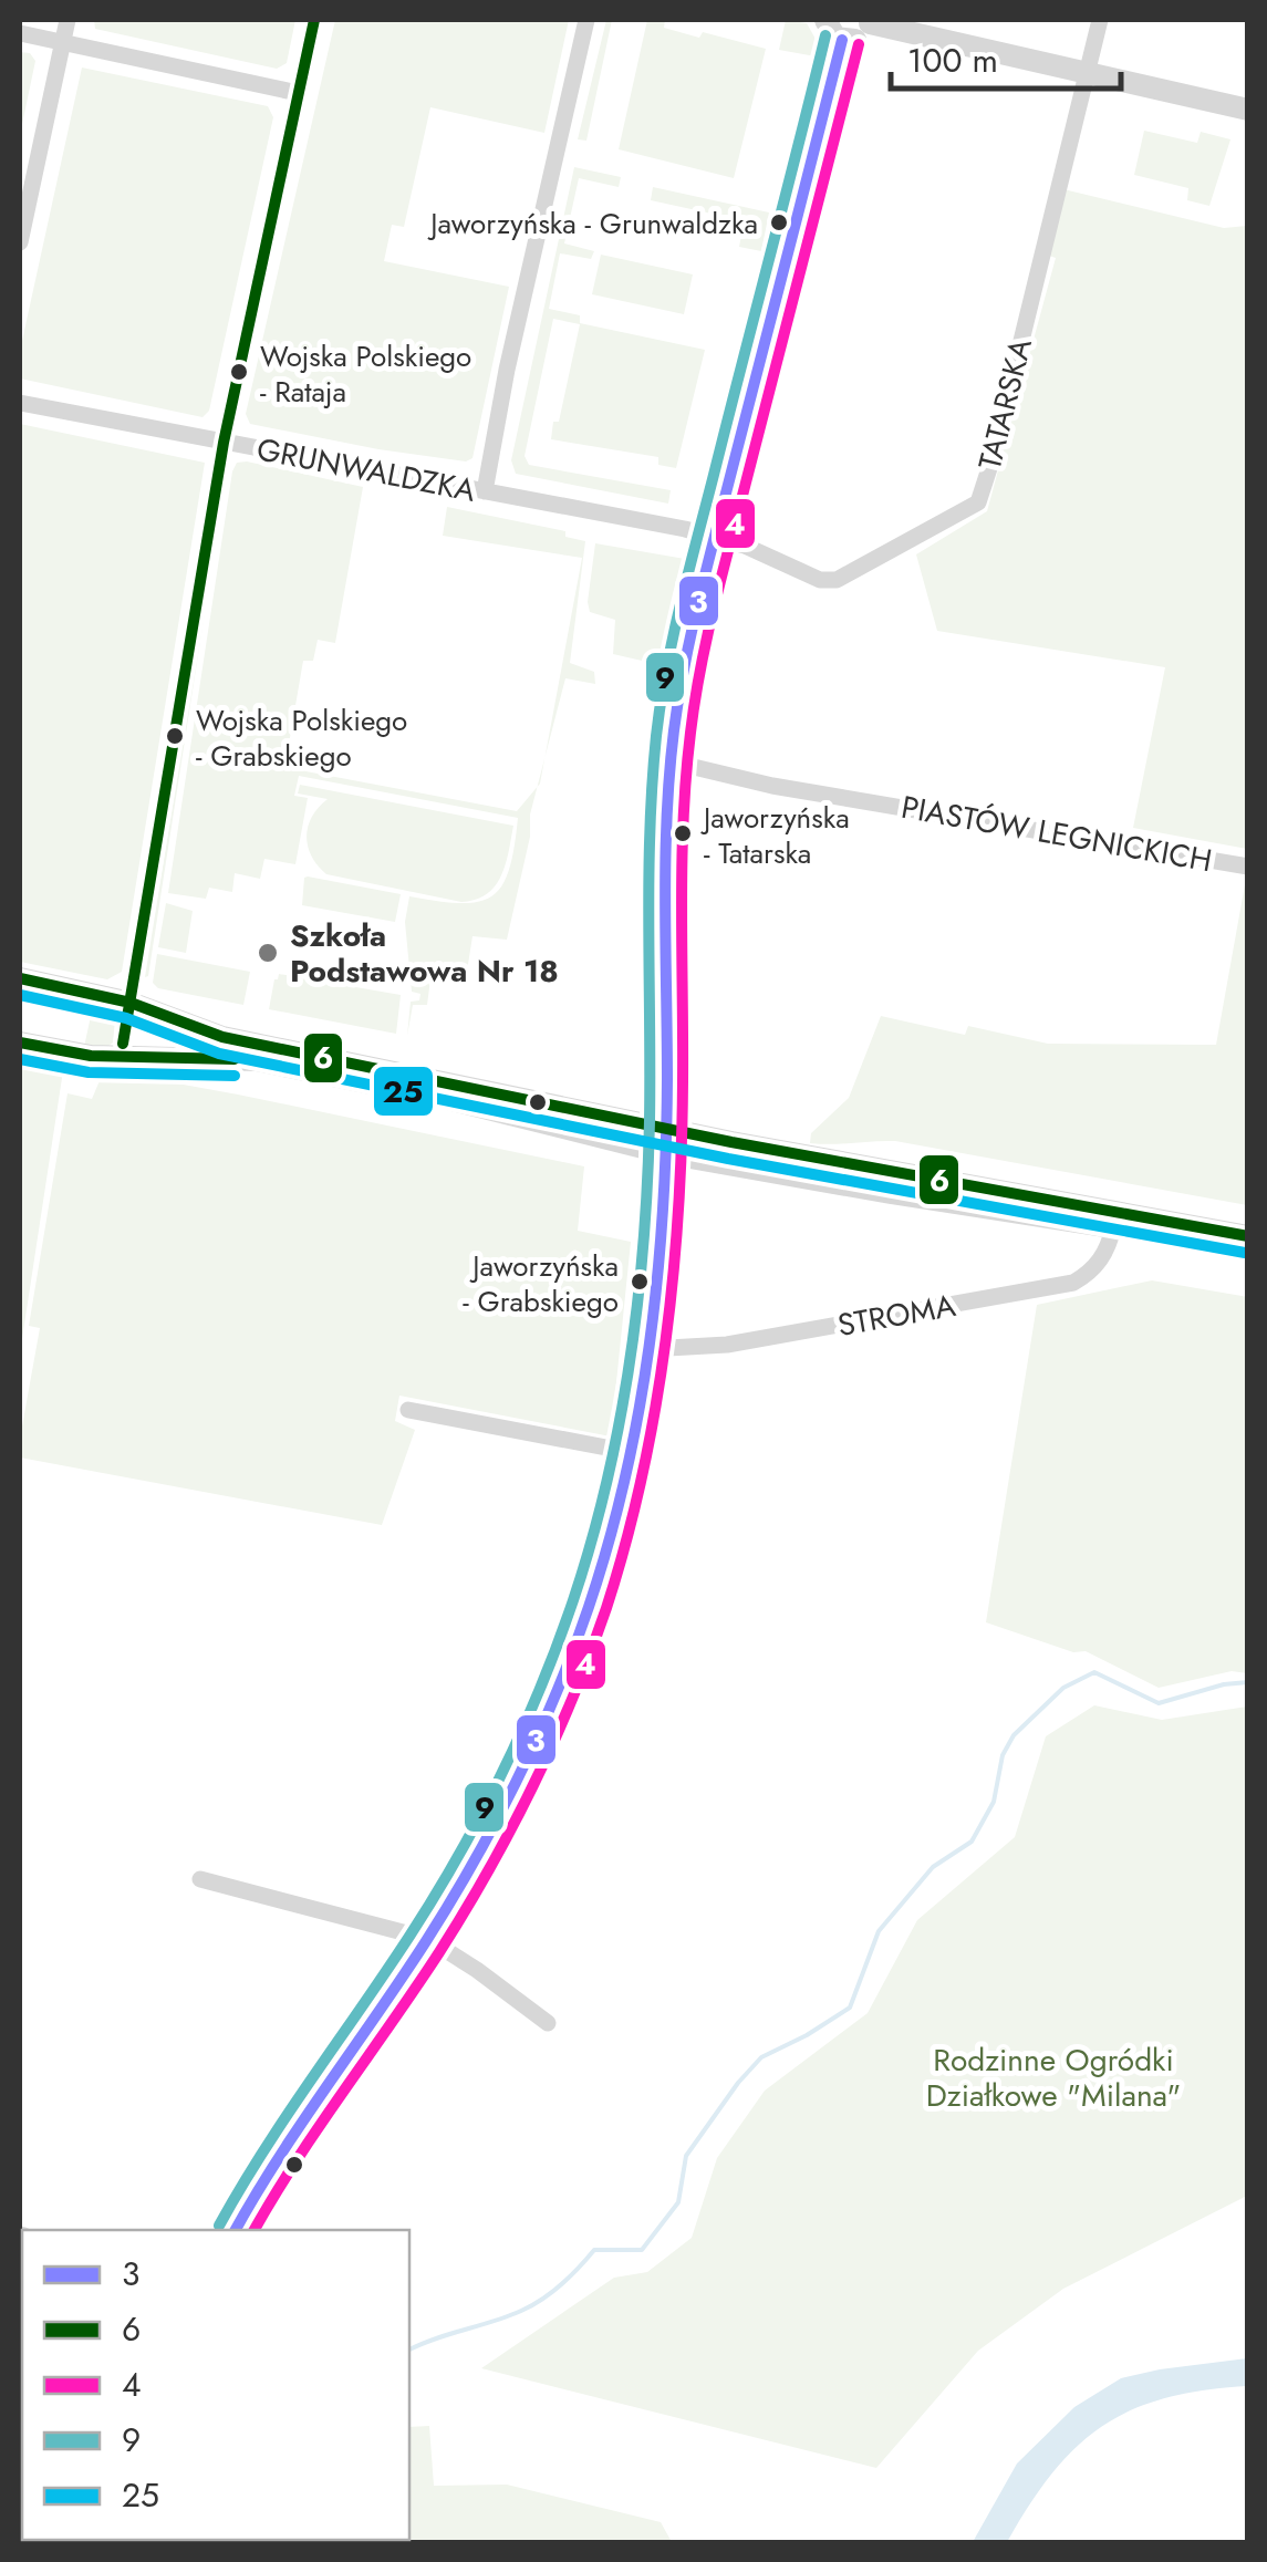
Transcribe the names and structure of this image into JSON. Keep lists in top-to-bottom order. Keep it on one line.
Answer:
{"streets":{"street":["TATARSKA","GRUNWALDZKA","PIASTÓW LEGNICKICH","STROMA"]},"crossings":[["TATARSKA","GRUNWALDZKA"]],"parks":["Rodzinne Ogródki Działkowe \"Milana\""],"places":["Jaworzyńska - Grunwaldzka","Wojska Polskiego - Rataja","Wojska Polskiego - Grabskiego","Jaworzyńska - Tatarska","Szkoła Podstawowa Nr 18","Jaworzyńska - Grabskiego"],"lines":["transit line 6","transit line 9","transit line 3","transit line 4","transit line 25"],"legend":["3","6","4","9","25"],"scale_bar":"100 m"}
